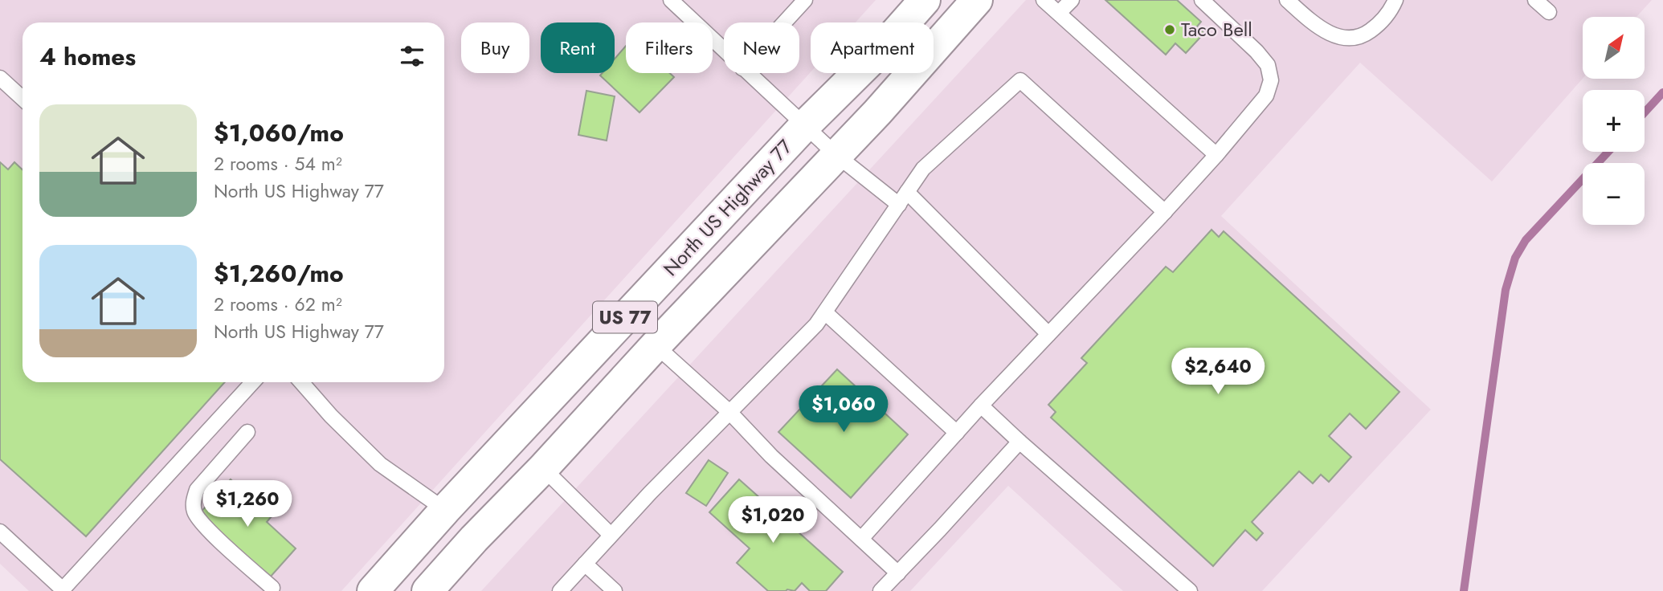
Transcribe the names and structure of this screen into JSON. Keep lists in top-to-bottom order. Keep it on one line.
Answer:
{"streets":{"main road":["North US Highway 77","US 77"]},"places":["Taco Bell"],"north":"top right","page":{"map_buttons":["+","−"],"chip":["Buy","Rent","Filters","New","Apartment"],"heading":"4 homes","list":[{"name":"$1,060/mo","note":"2 rooms · 54 m² · North US Highway 77"},{"name":"$1,260/mo","note":"2 rooms · 62 m² · North US Highway 77"}],"price":["$2,640","$1,060","$1,260","$1,020"]}}
